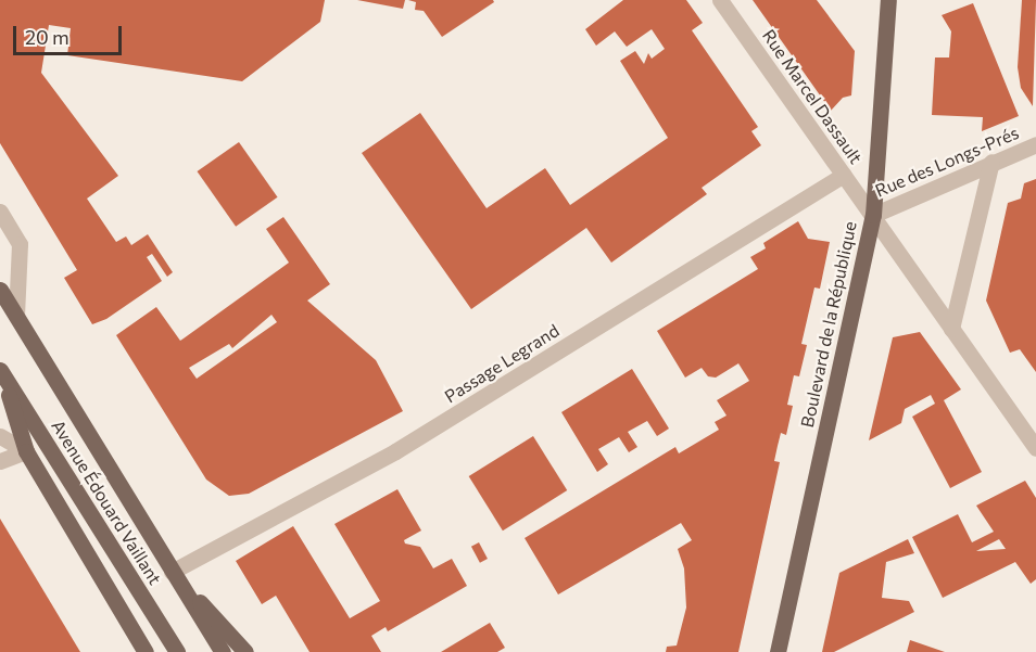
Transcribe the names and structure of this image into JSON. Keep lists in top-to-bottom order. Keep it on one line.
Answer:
{"streets":{"main road":["Boulevard de la République","Avenue Édouard Vaillant"],"street":["Rue Marcel Dassault","Rue des Longs-Prés","Passage Legrand"]},"crossings":[["Rue Marcel Dassault","Rue des Longs-Prés"],["Rue Marcel Dassault","Boulevard de la République"],["Rue Marcel Dassault","Passage Legrand"],["Rue des Longs-Prés","Boulevard de la République"],["Passage Legrand","Avenue Édouard Vaillant"]],"scale_bar":"20 m"}
